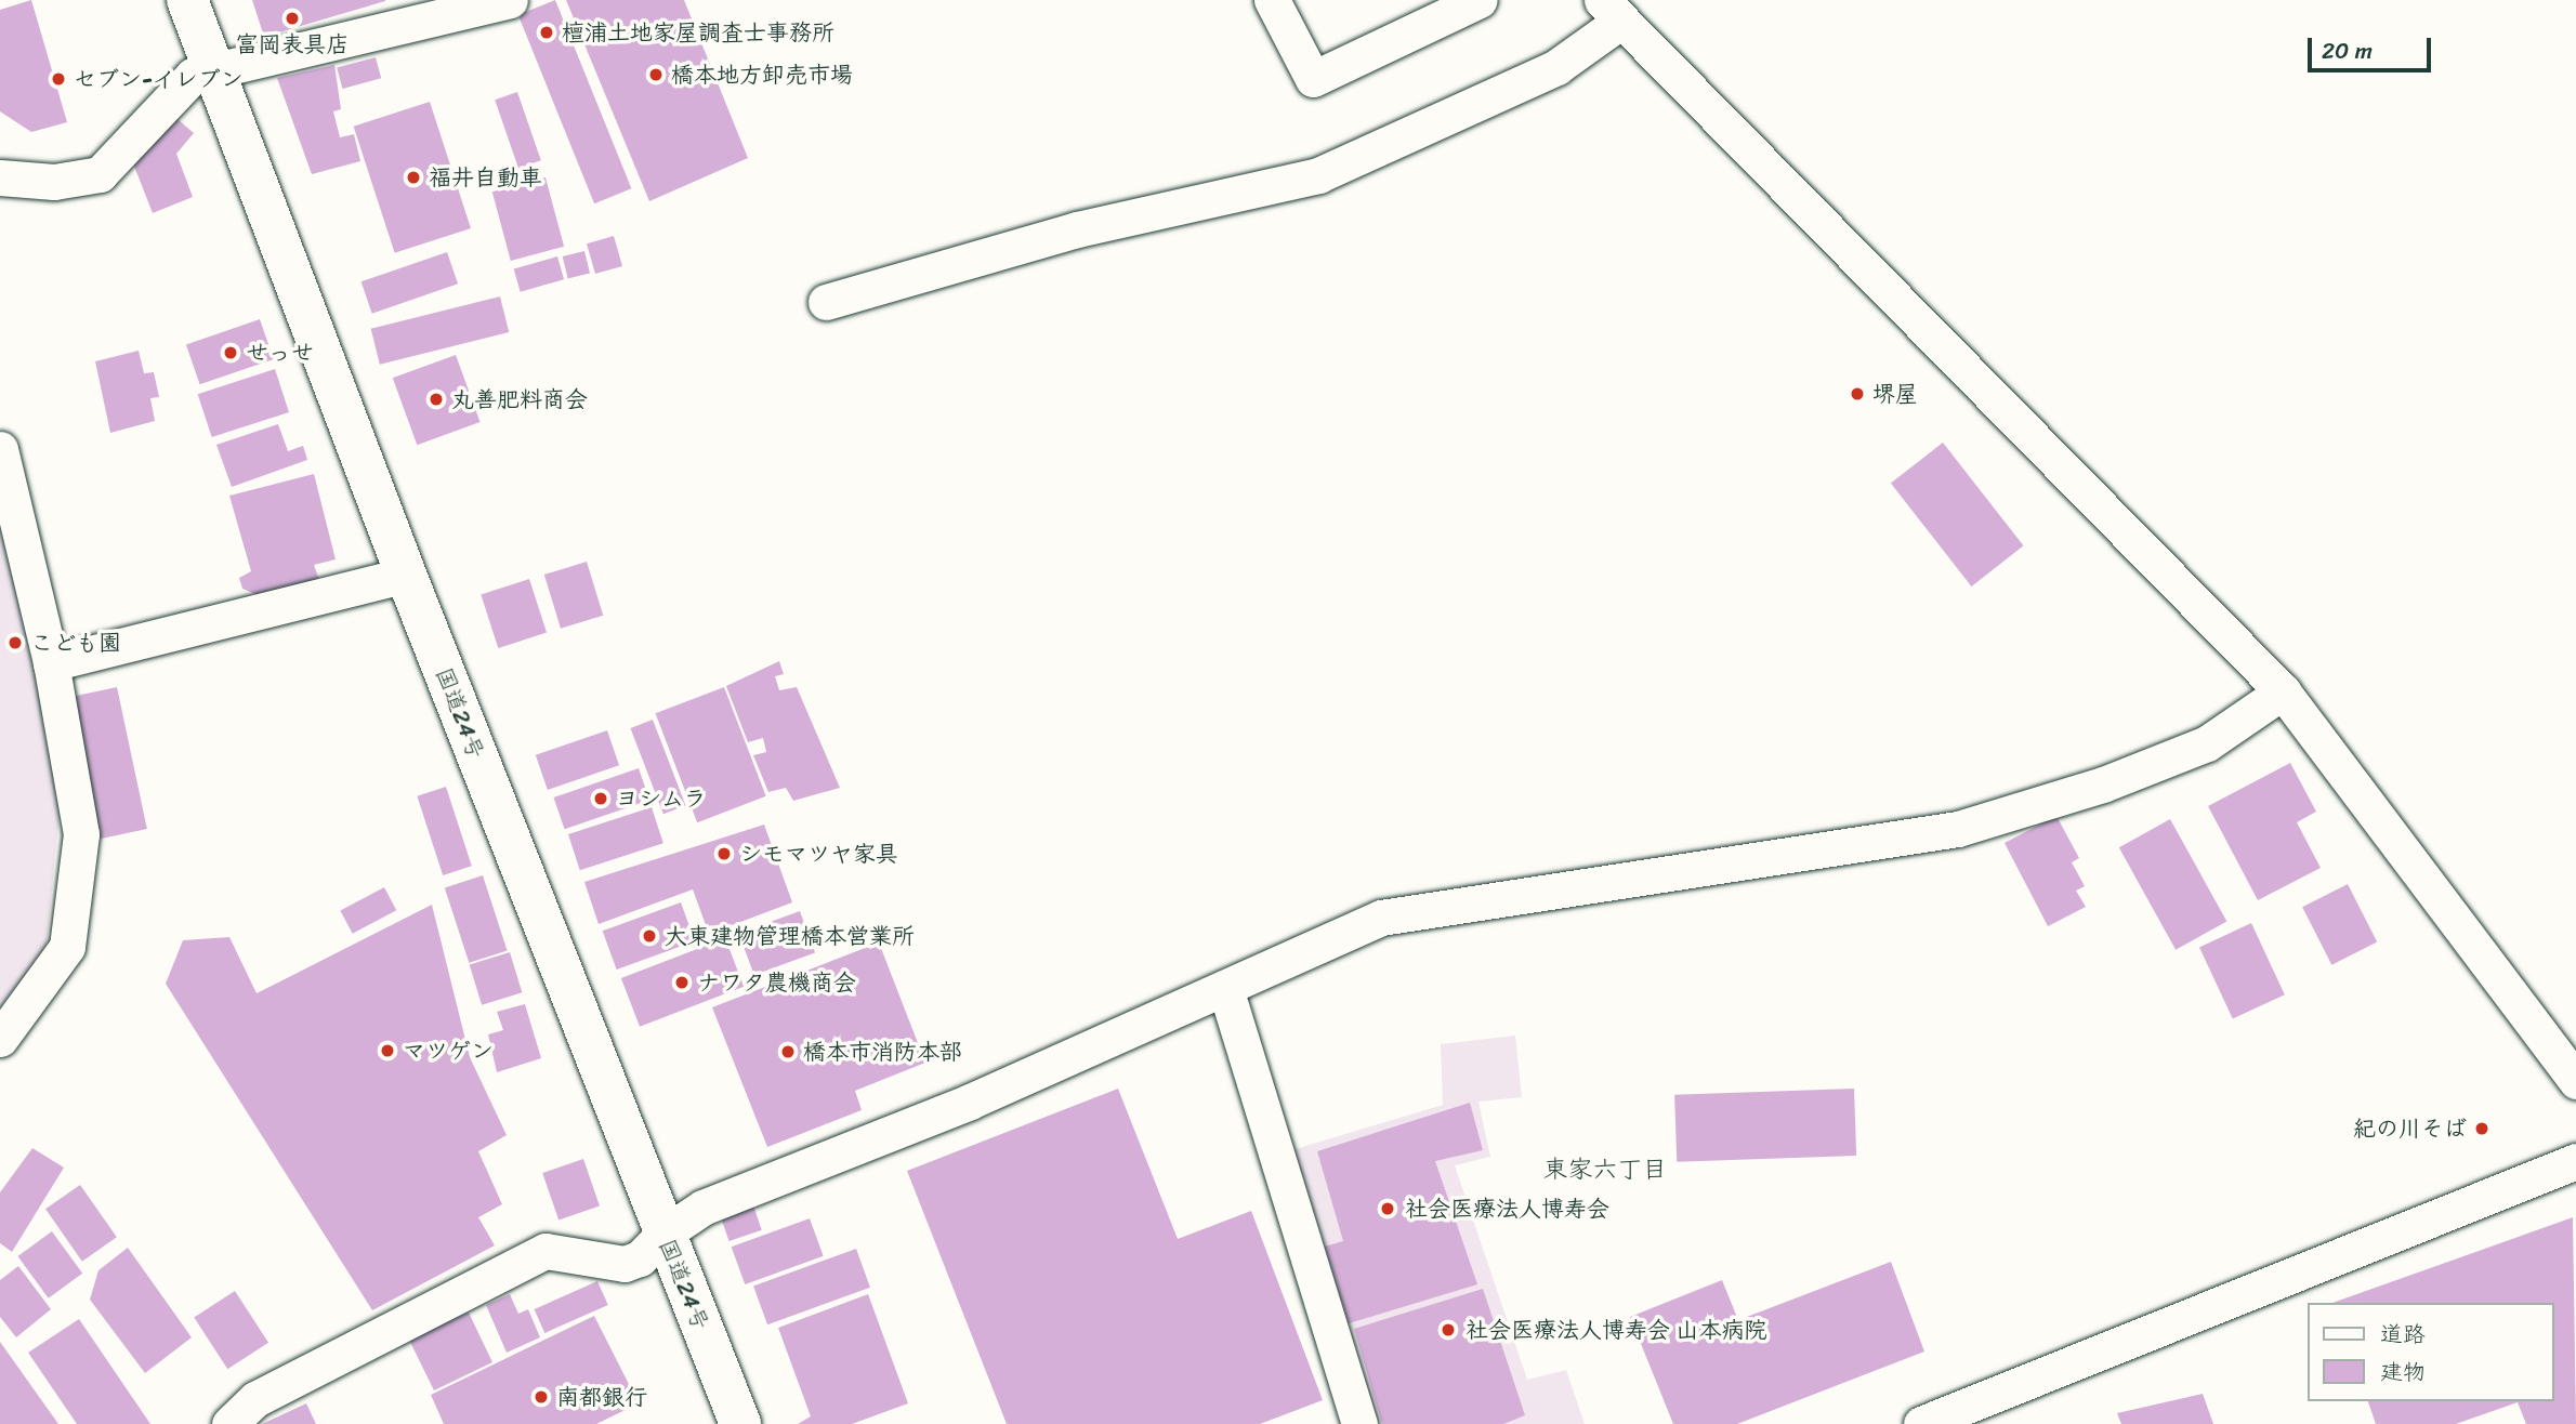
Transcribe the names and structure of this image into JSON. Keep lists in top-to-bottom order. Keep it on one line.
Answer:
{"streets":{"highway":["国道24号"]},"districts":["東家六丁目"],"places":["富岡表具店","檀浦土地家屋調査士事務所","橋本地方卸売市場","セブン-イレブン","福井自動車","せっせ","堺屋","丸善肥料商会","こども園","ヨシムラ","シモマツヤ家具","大東建物管理橋本営業所","ナワタ農機商会","マツゲン","橋本市消防本部","紀の川そば","社会医療法人博寿会","社会医療法人博寿会 山本病院","南都銀行"],"legend":["道路","建物"],"scale_bar":"20 m"}
